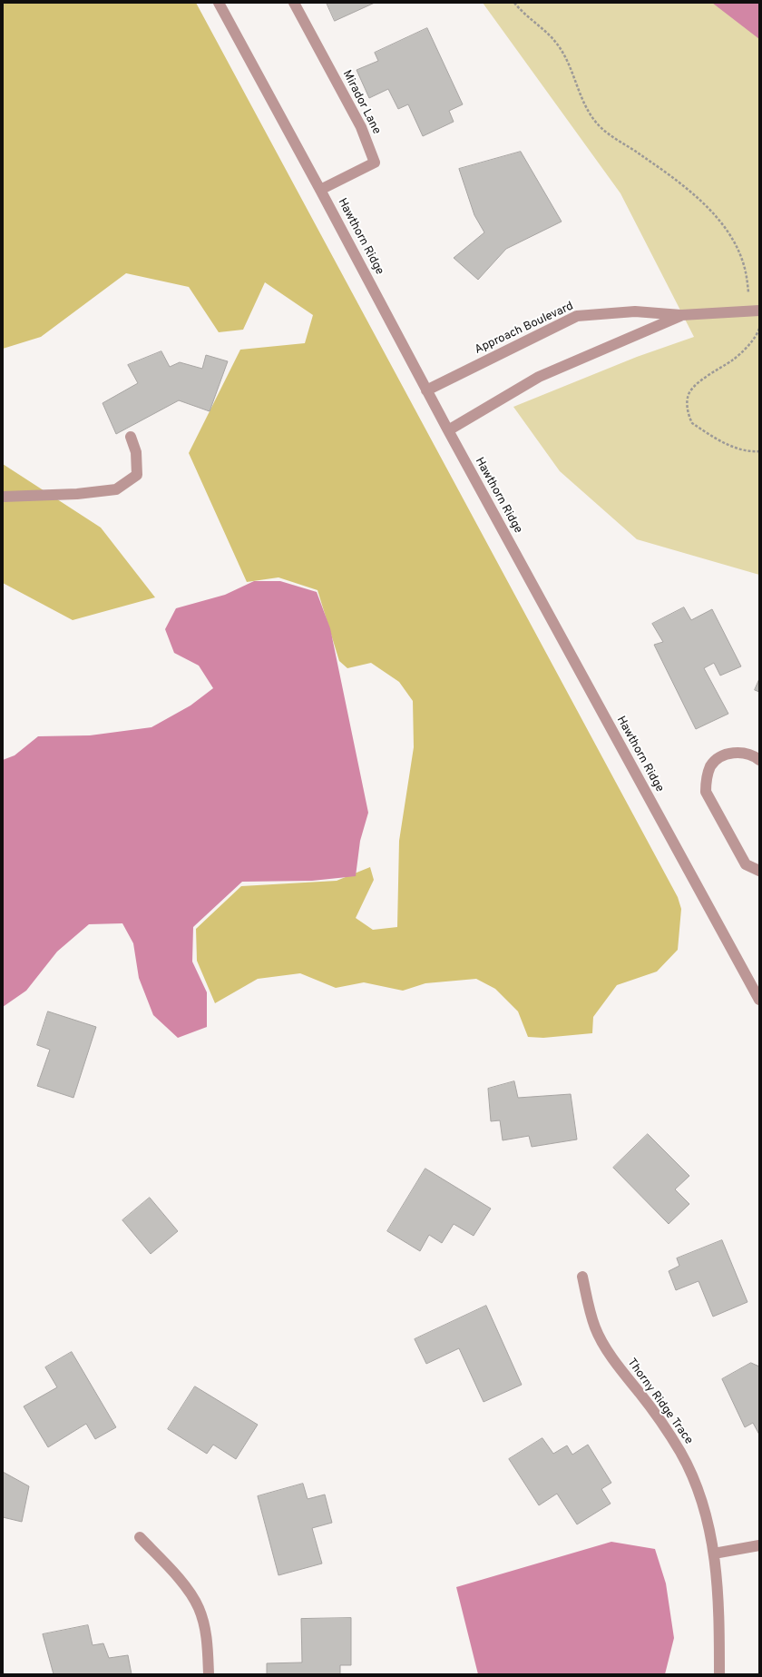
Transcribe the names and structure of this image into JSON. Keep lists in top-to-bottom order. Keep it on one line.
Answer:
{"streets":{"street":["Mirador Lane","Hawthorn Ridge","Approach Boulevard","Thorny Ridge Trace"]},"crossings":[["Mirador Lane","Hawthorn Ridge"],["Hawthorn Ridge","Approach Boulevard"]]}
